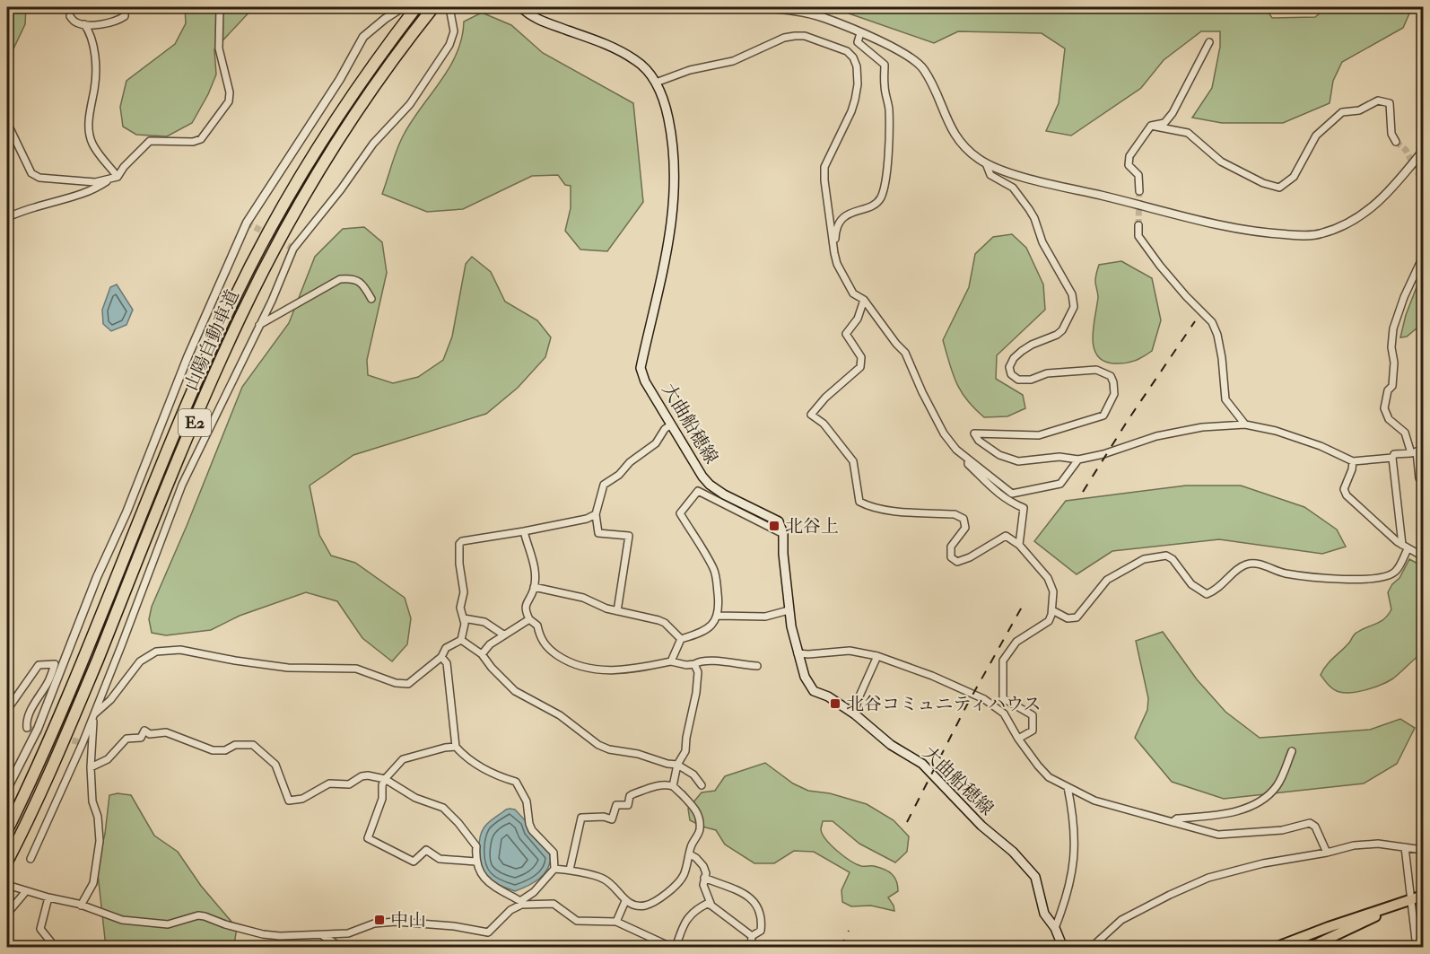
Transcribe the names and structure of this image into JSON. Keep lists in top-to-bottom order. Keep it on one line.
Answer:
{"streets":{"highway":["山陽自動車道","E2"],"main road":["大曲船穂線"]},"places":{"transit":["北谷上","北谷コミュニティハウス","中山"]}}
